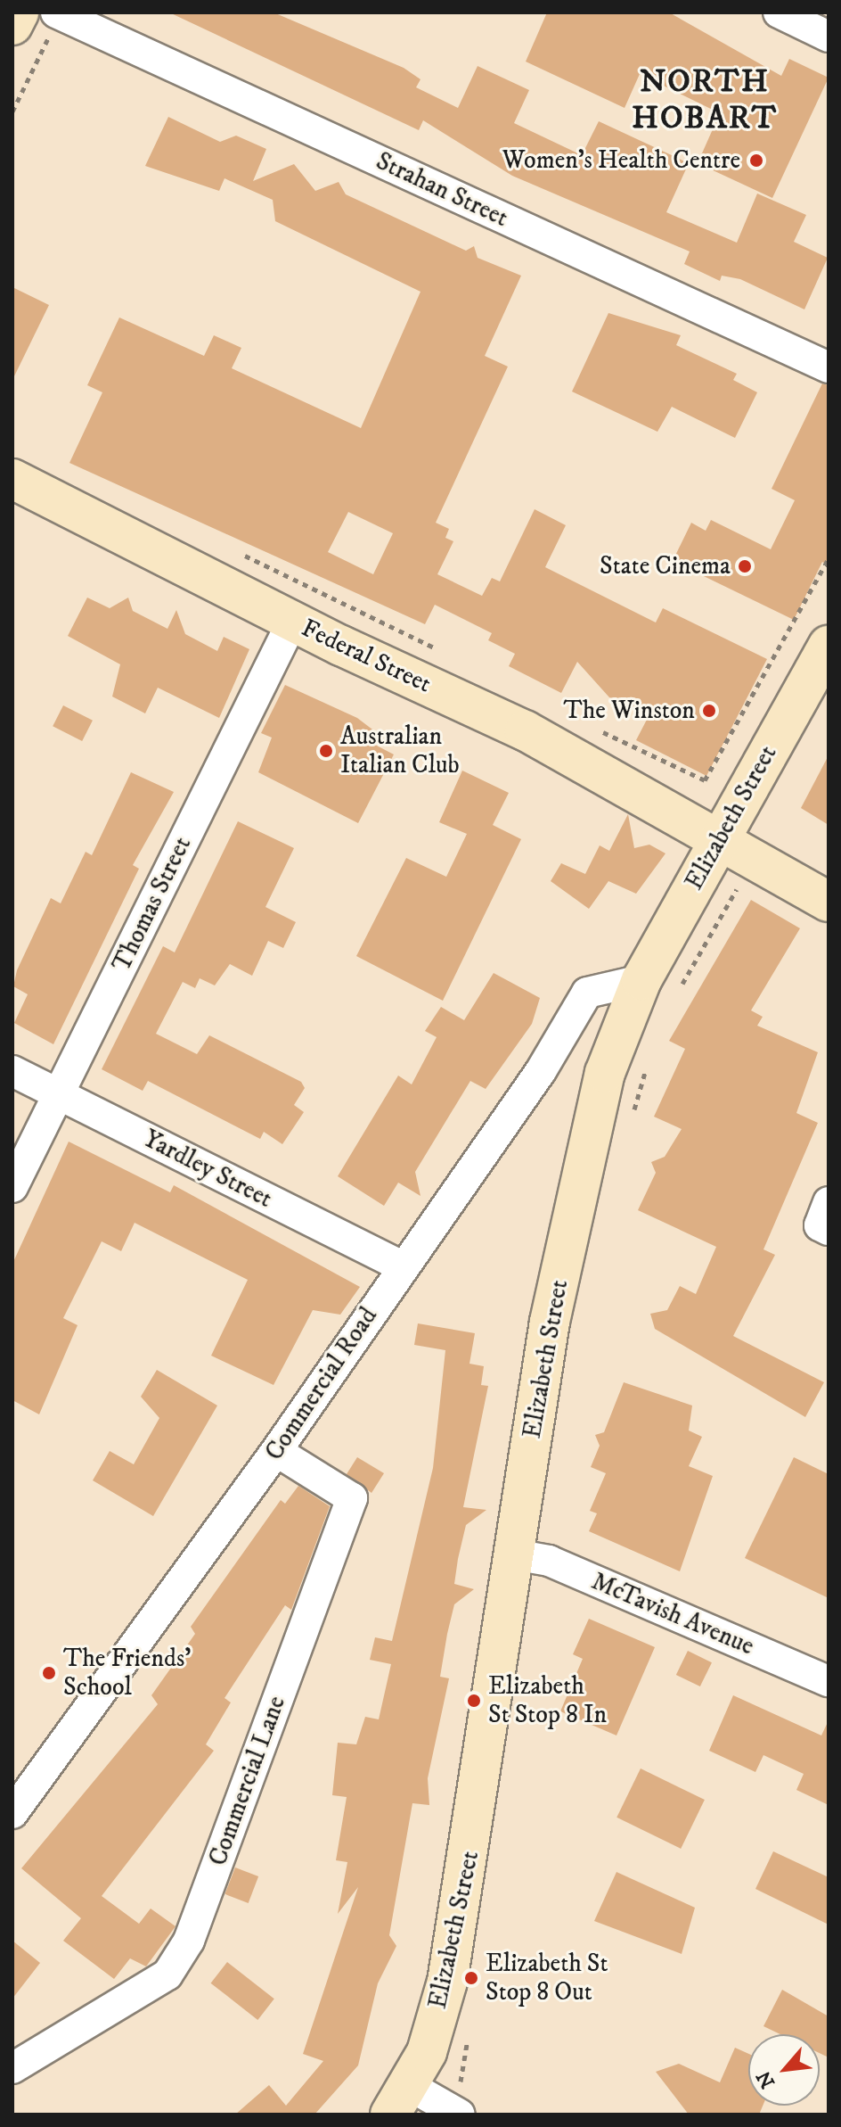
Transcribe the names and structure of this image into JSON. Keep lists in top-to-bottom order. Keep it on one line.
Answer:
{"streets":{"main road":["Federal Street","Elizabeth Street"],"street":["Strahan Street","Thomas Street","Yardley Street","Commercial Road","McTavish Avenue","Commercial Lane"]},"crossings":[["Federal Street","Elizabeth Street"],["Federal Street","Thomas Street"],["Elizabeth Street","Commercial Road"],["Elizabeth Street","McTavish Avenue"],["Thomas Street","Yardley Street"],["Yardley Street","Commercial Road"],["Commercial Road","Commercial Lane"]],"districts":["NORTH HOBART"],"places":["Women's Health Centre","State Cinema","The Winston","Australian Italian Club","The Friends' School","Elizabeth St Stop 8 In","Elizabeth St Stop 8 Out"],"north":"bottom left"}
